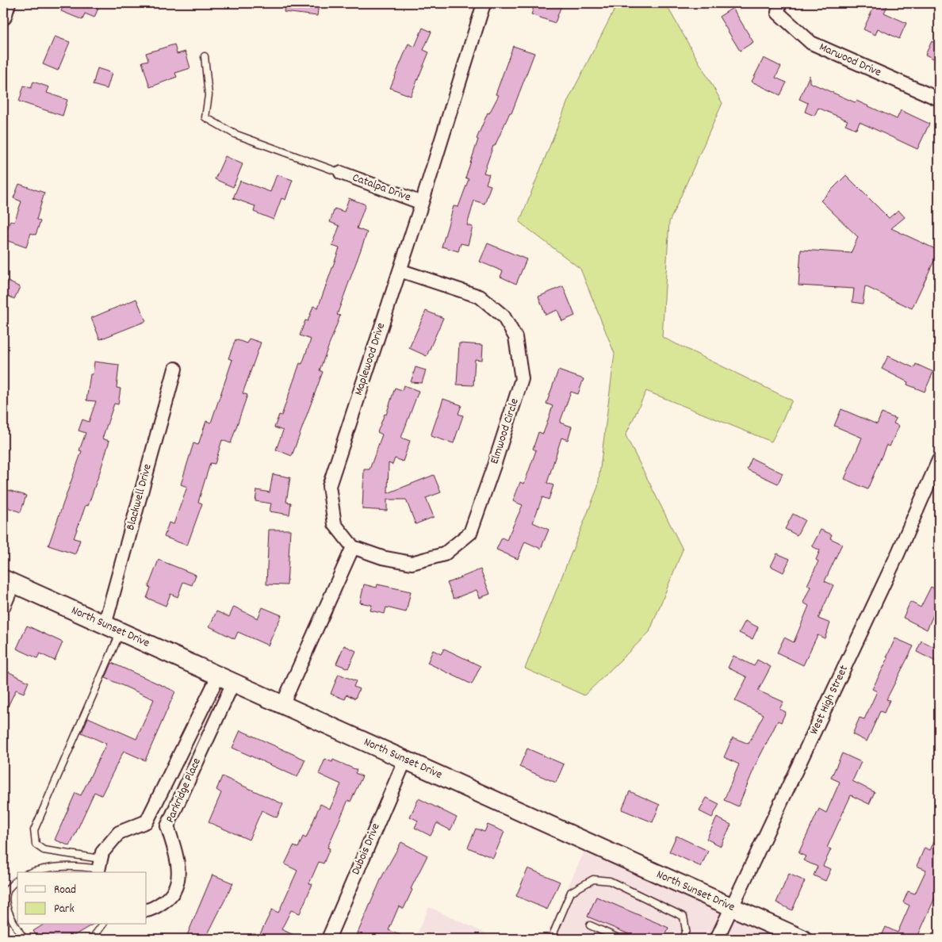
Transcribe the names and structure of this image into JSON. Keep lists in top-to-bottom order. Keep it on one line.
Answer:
{"streets":{"main road":["North Sunset Drive"],"street":["Marwood Drive","Catalpa Drive","Maplewood Drive","Elmwood Circle","Blackwell Drive","West High Street","Parkridge Place","Dubois Drive"]},"crossings":[["Catalpa Drive","Maplewood Drive"],["Maplewood Drive","Elmwood Circle"],["Blackwell Drive","North Sunset Drive"],["North Sunset Drive","West High Street"],["North Sunset Drive","Parkridge Place"],["North Sunset Drive","Dubois Drive"]],"legend":["Road","Park"]}
